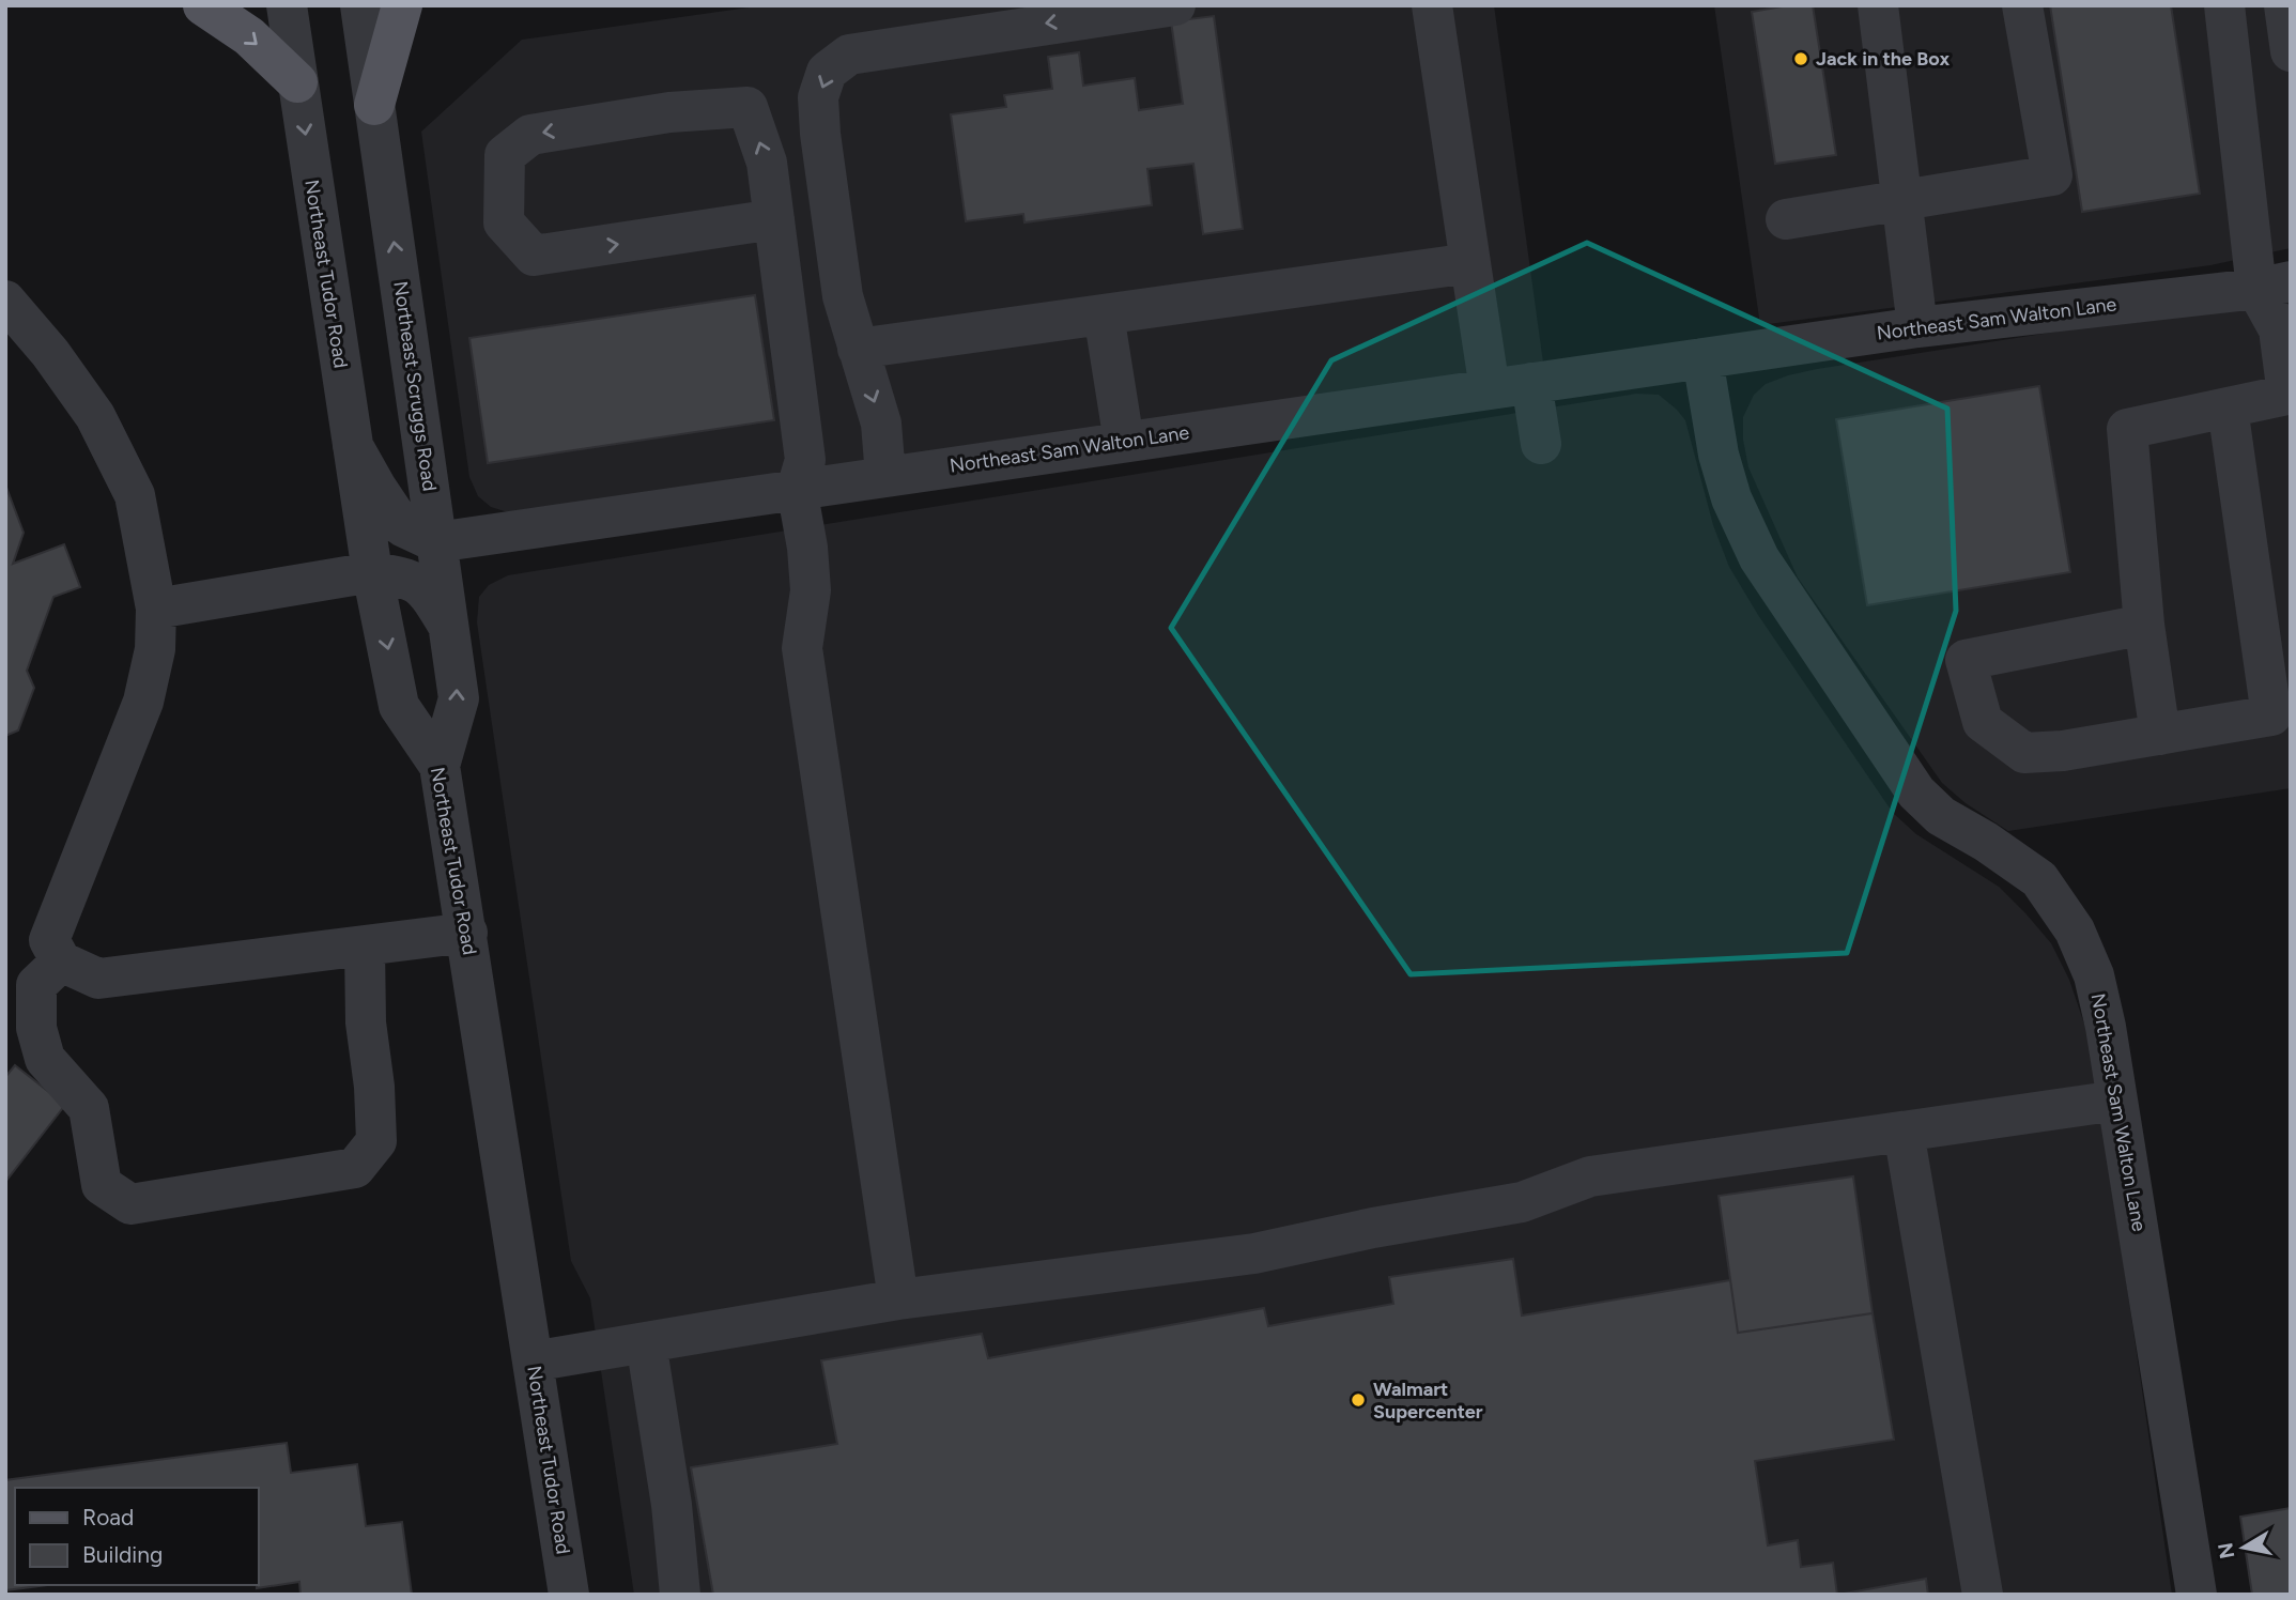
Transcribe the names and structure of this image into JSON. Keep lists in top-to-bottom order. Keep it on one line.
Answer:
{"streets":{"street":["Northeast Tudor Road","Northeast Sam Walton Lane","Northeast Scruggs Road"]},"crossings":[["Northeast Tudor Road","Northeast Scruggs Road"],["Northeast Sam Walton Lane","Northeast Scruggs Road"]],"places":["Jack in the Box","Walmart Supercenter"],"legend":["Road","Building"],"north":"left"}
